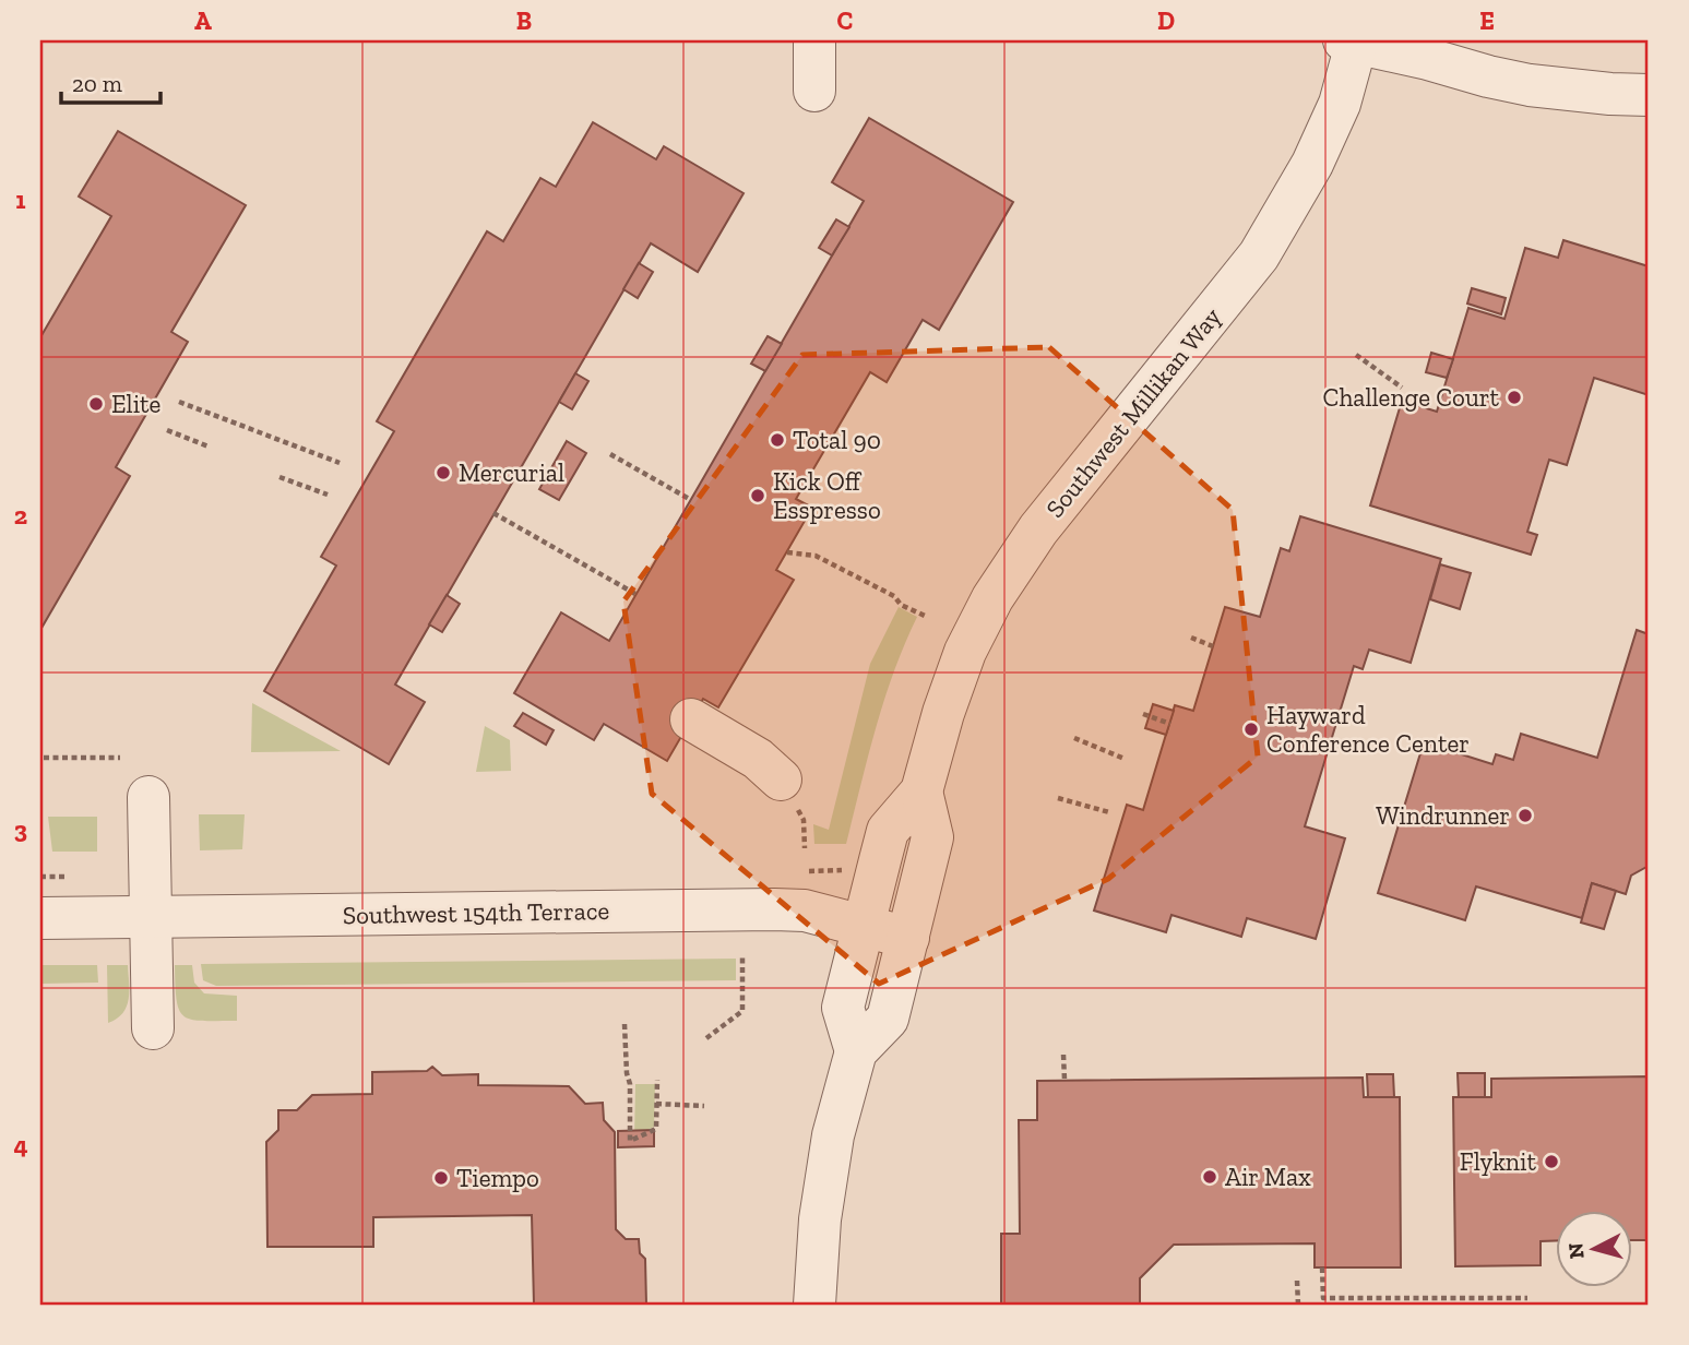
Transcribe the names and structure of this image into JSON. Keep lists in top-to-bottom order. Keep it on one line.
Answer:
{"streets":{"street":["Southwest Millikan Way","Southwest 154th Terrace"]},"crossings":[["Southwest Millikan Way","Southwest 154th Terrace"]],"places":["Challenge Court","Elite","Total 90","Mercurial","Kick Off Esspresso","Hayward Conference Center","Windrunner","Flyknit","Air Max","Tiempo"],"scale_bar":"20 m","north":"left","grid":{"columns":["A","B","C","D","E"],"rows":["1","2","3","4"]}}
